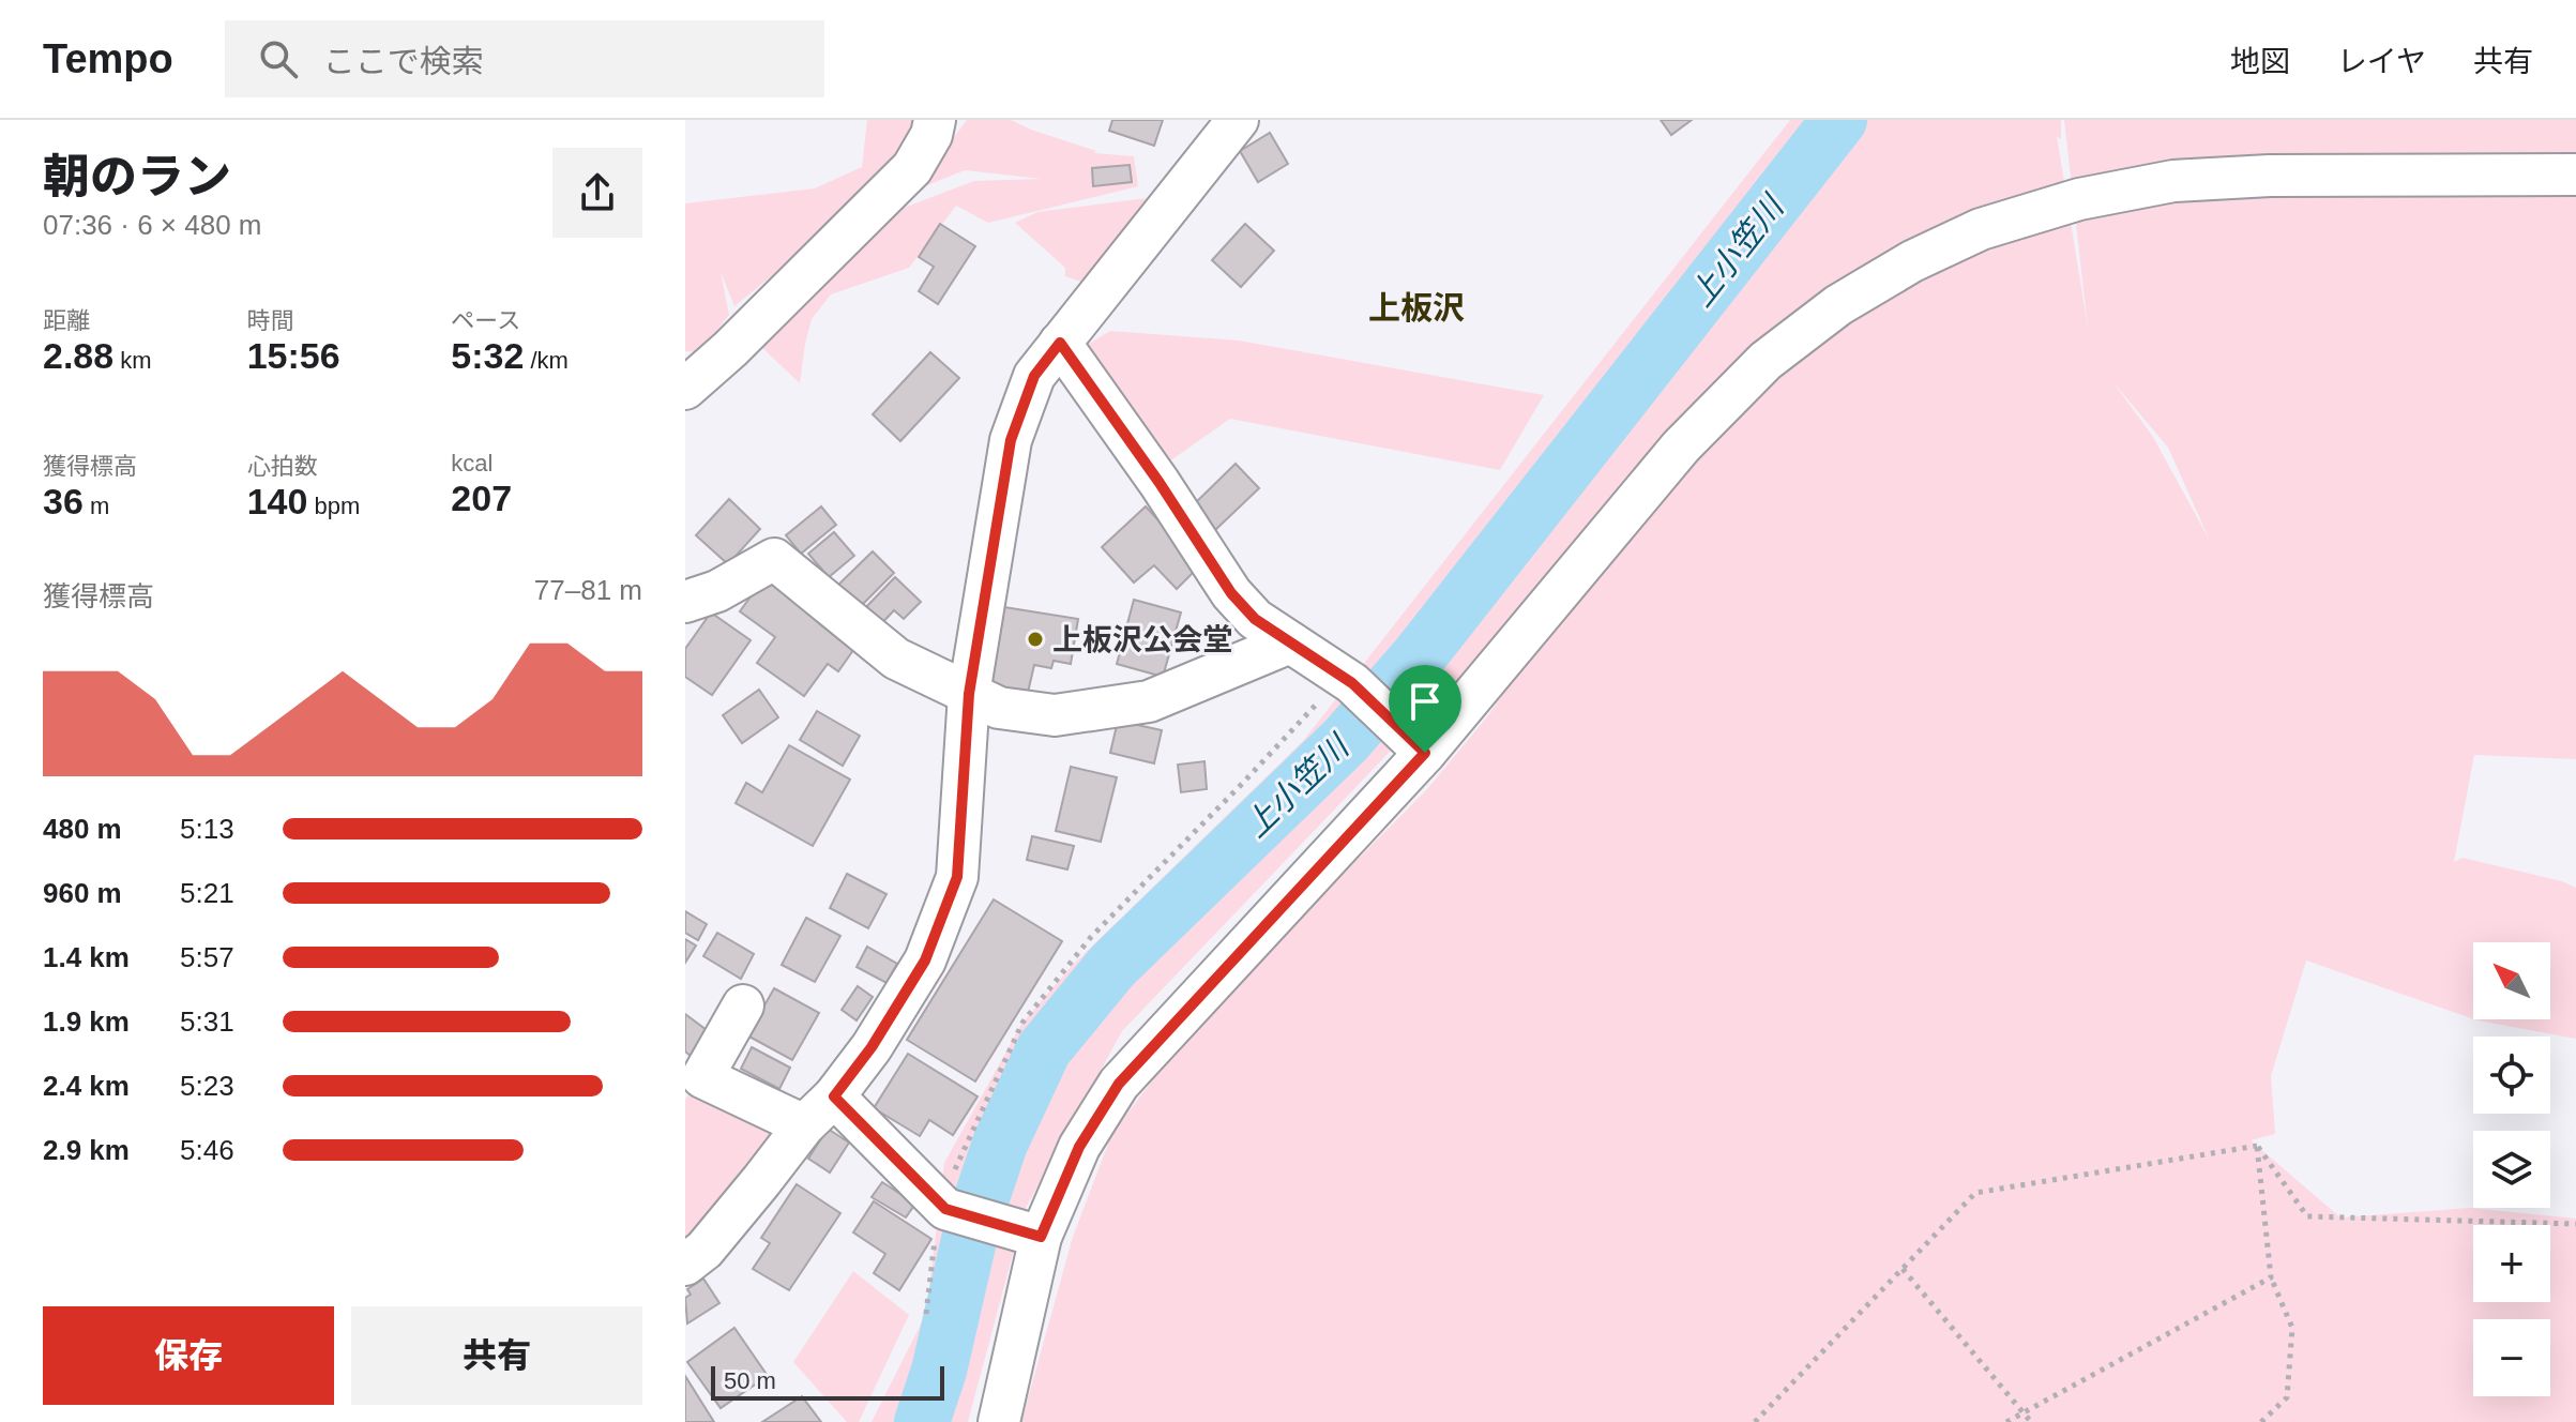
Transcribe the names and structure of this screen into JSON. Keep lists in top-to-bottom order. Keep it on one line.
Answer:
{"districts":["上板沢"],"water":["上小笠川"],"places":["上板沢公会堂"],"scale_bar":"50 m","north":"top left","page":{"header":"Tempo","search":"ここで検索","nav":["地図","レイヤ","共有"],"heading":["朝のラン","07:36 · 6 × 480 m"],"stats":[["距離","2.88 km"],["時間","15:56"],["ペース","5:32 /km"],["獲得標高","36 m"],["心拍数","140 bpm"],["kcal","207"]],"chart":["獲得標高","77–81 m"],"list":[{"name":"480 m","note":"5:13"},{"name":"960 m","note":"5:21"},{"name":"1.4 km","note":"5:57"},{"name":"1.9 km","note":"5:31"},{"name":"2.4 km","note":"5:23"},{"name":"2.9 km","note":"5:46"}],"map_buttons":["+","−"],"buttons":["保存","共有"],"scale":"50 m"}}
